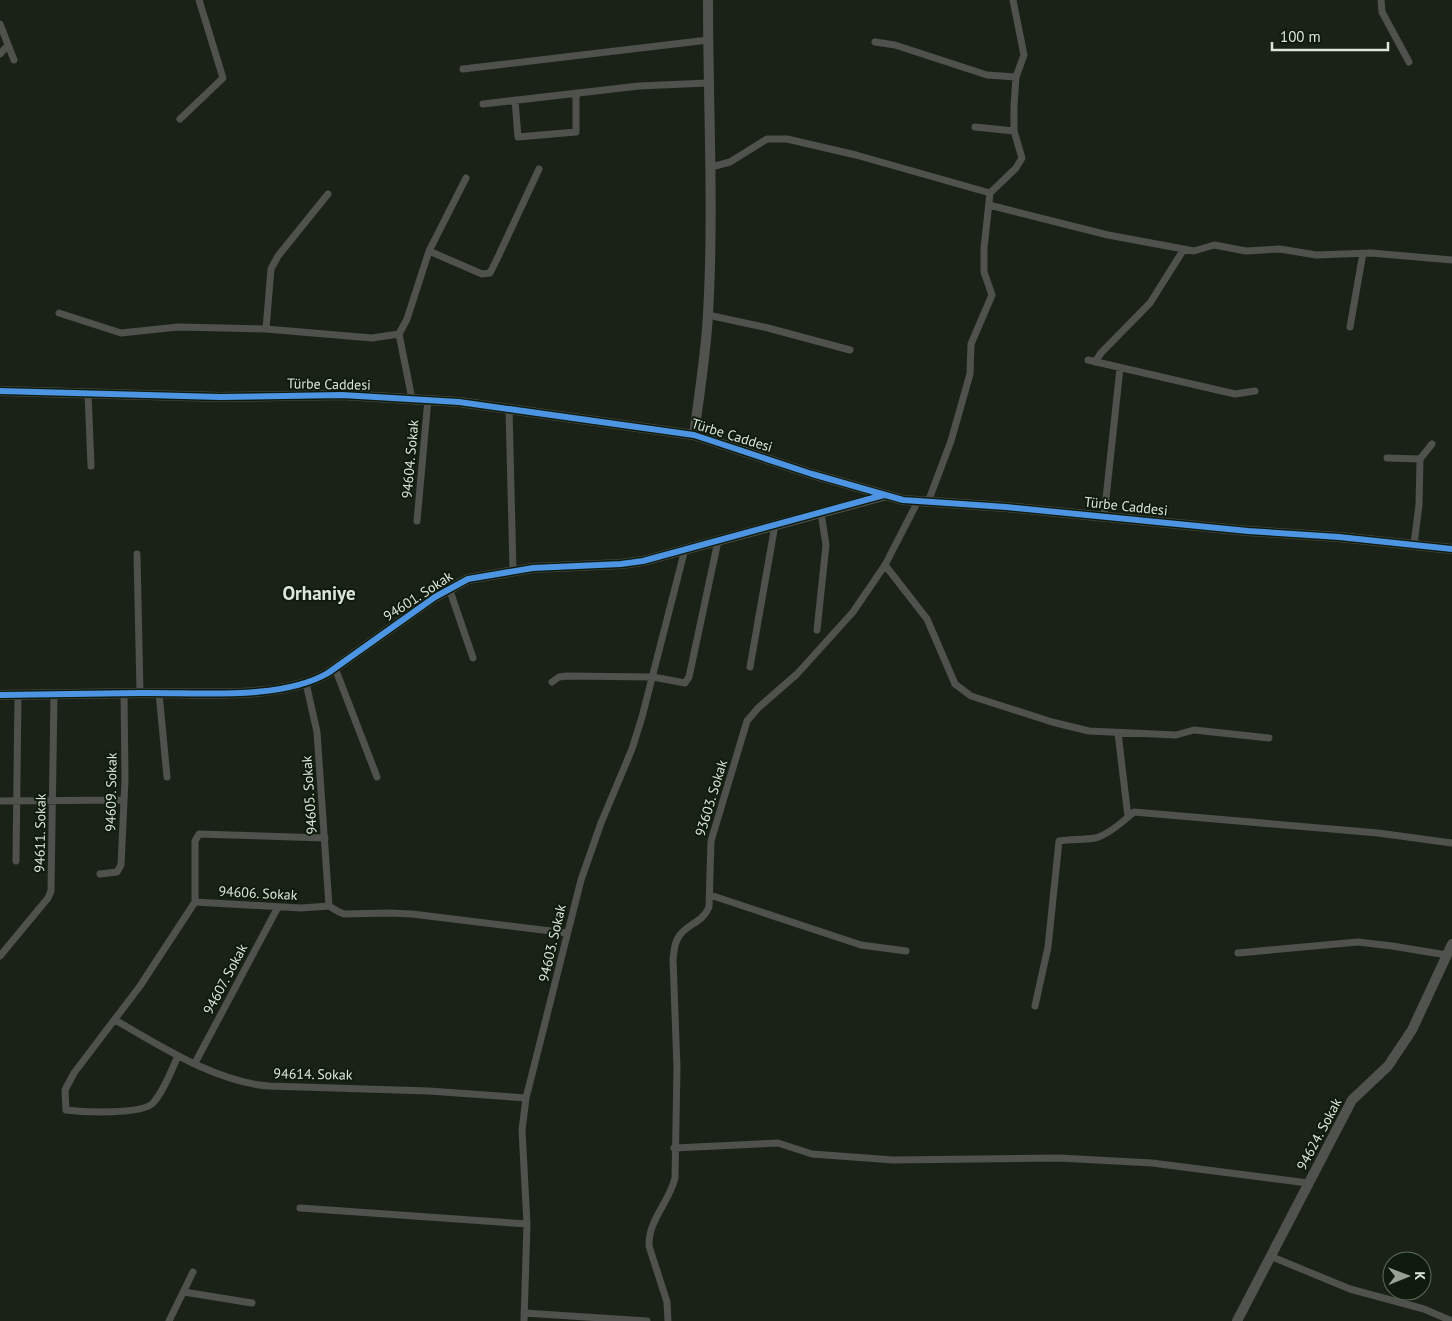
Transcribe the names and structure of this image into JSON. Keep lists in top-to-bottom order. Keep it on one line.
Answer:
{"streets":{"street":["Türbe Caddesi","94604. Sokak","94601. Sokak","94609. Sokak","94605. Sokak","93603. Sokak","94611. Sokak","94606. Sokak","94603. Sokak","94607. Sokak","94614. Sokak","94624. Sokak"]},"crossings":[["Türbe Caddesi","94604. Sokak"],["Türbe Caddesi","94601. Sokak"],["Türbe Caddesi","93603. Sokak"],["94601. Sokak","94609. Sokak"],["94601. Sokak","94605. Sokak"],["94601. Sokak","94611. Sokak"],["94601. Sokak","94603. Sokak"],["94605. Sokak","94606. Sokak"],["94606. Sokak","94603. Sokak"],["94606. Sokak","94607. Sokak"],["94603. Sokak","94614. Sokak"],["94607. Sokak","94614. Sokak"]],"districts":["Orhaniye"],"scale_bar":"100 m","north":"right"}
